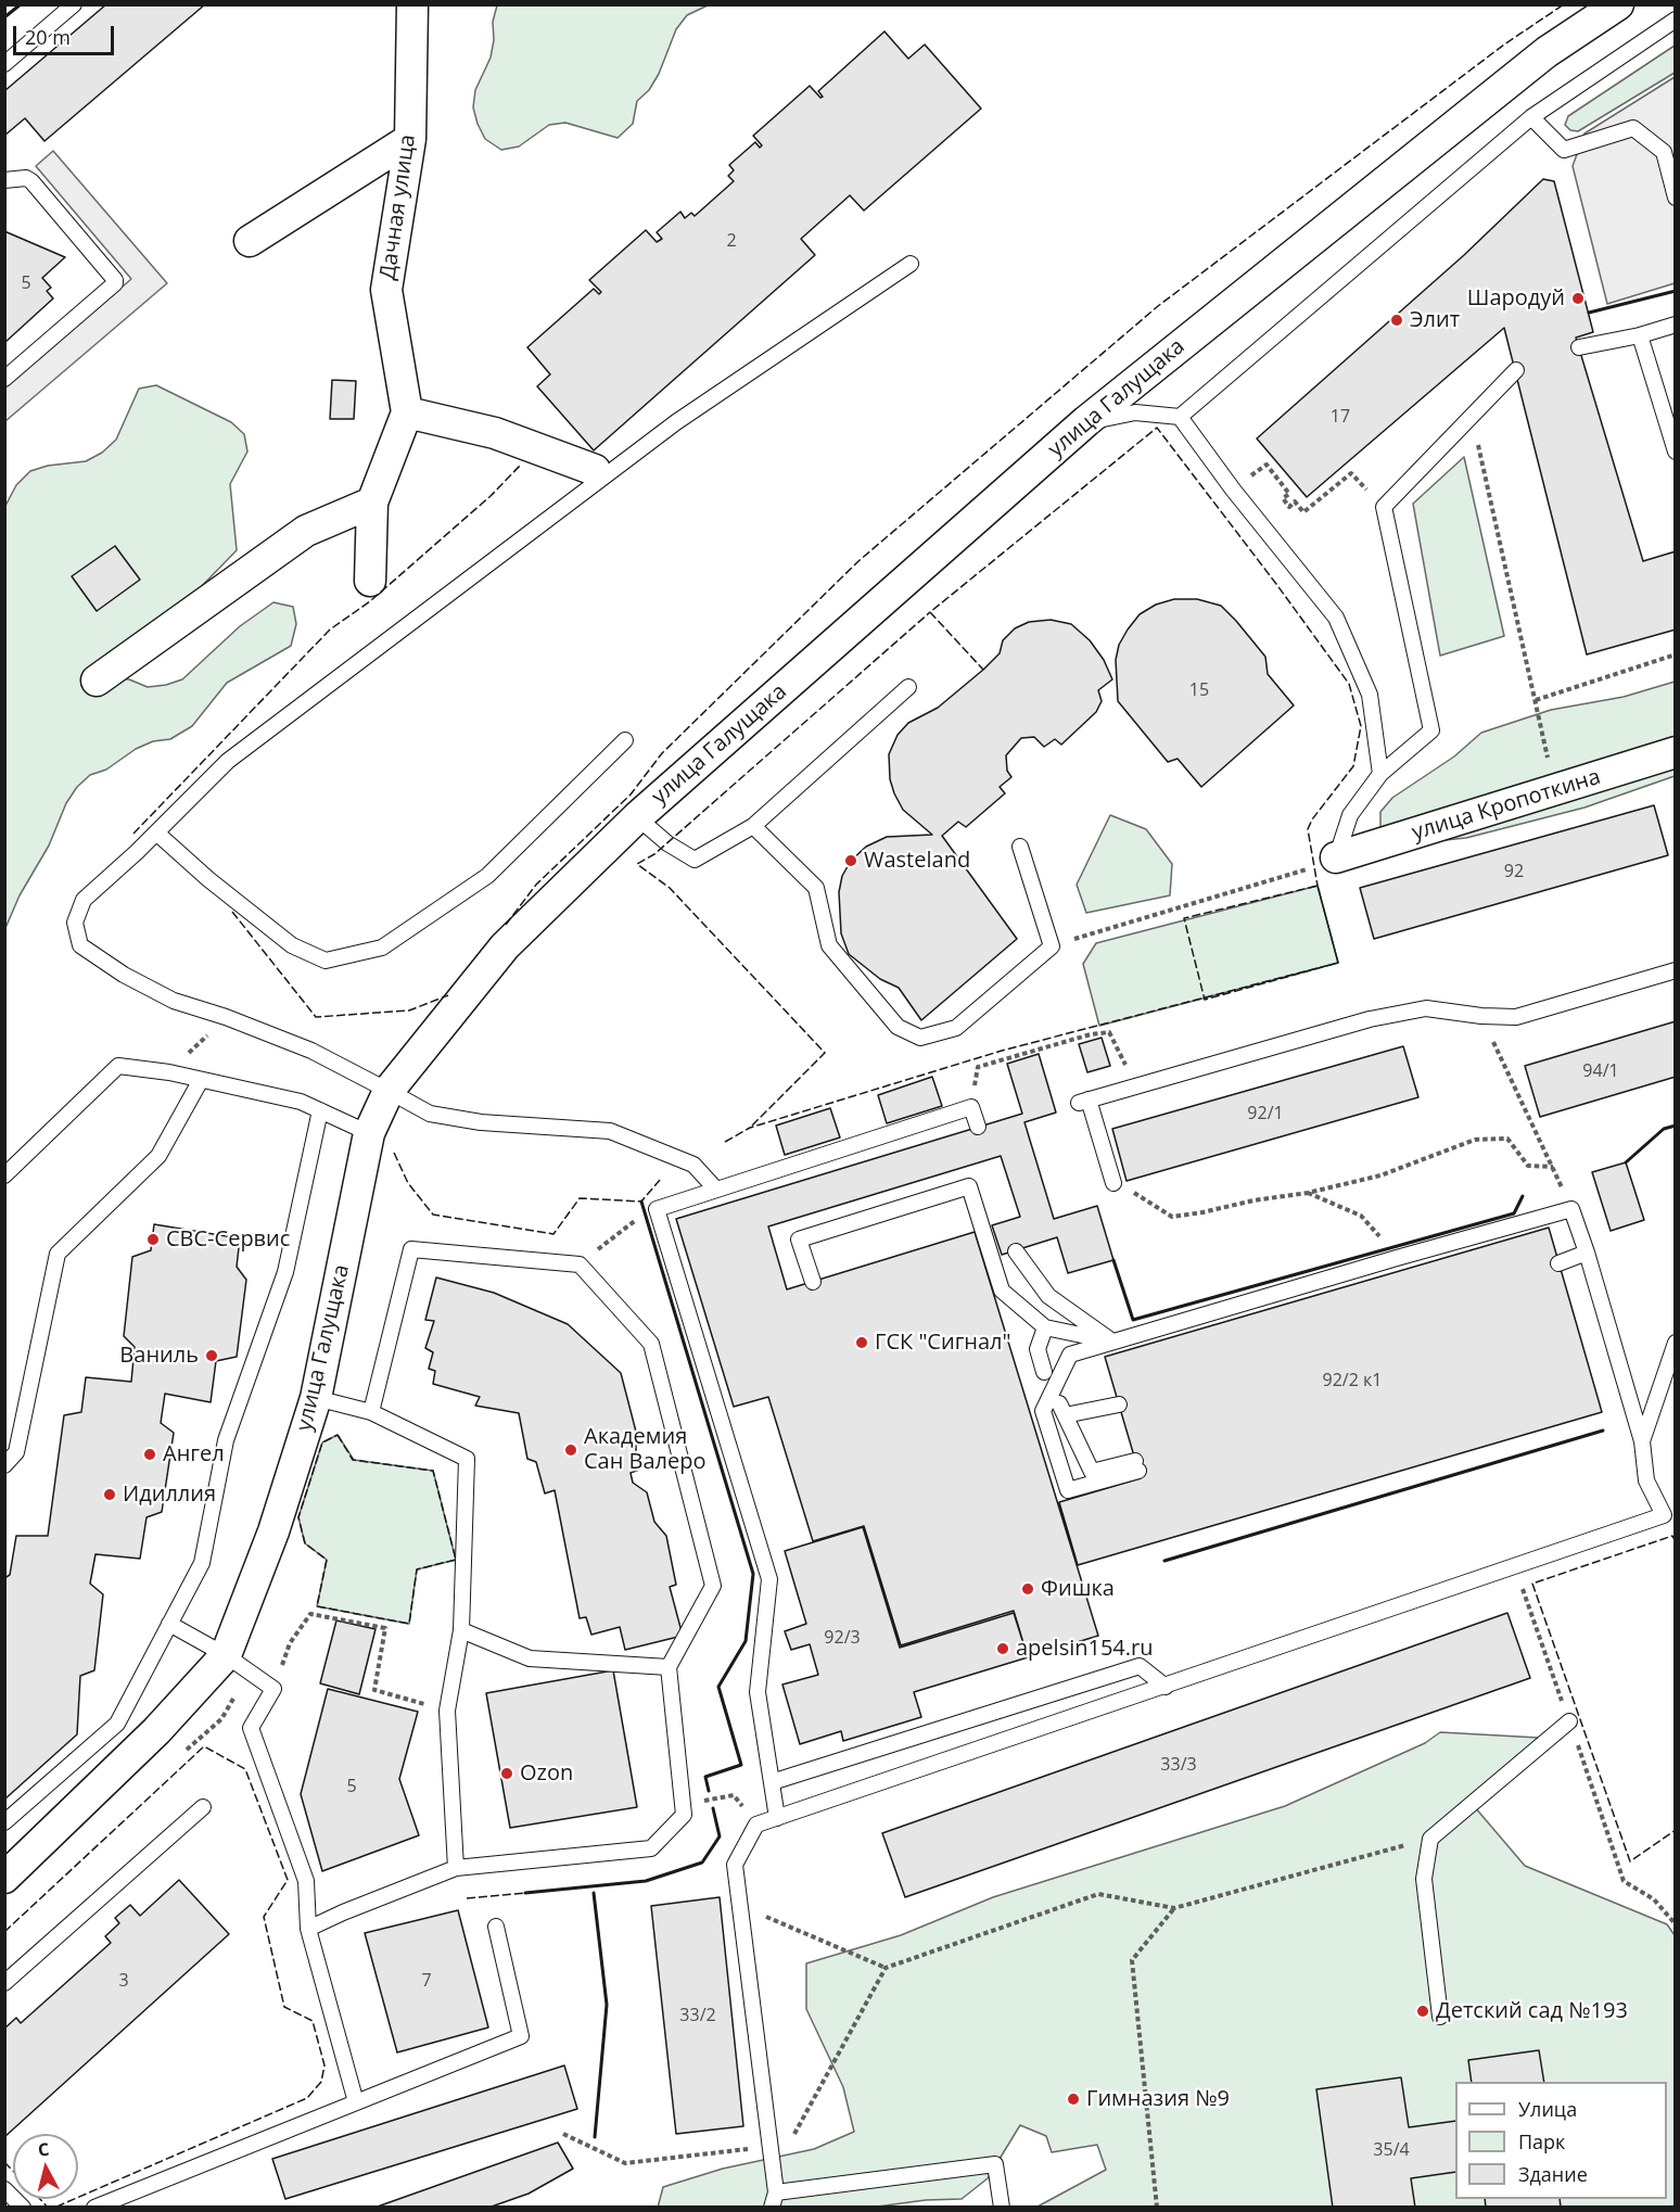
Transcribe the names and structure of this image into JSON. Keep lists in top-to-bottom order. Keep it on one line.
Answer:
{"streets":{"street":["Дачная улица","улица Галущака","улица Кропоткина"]},"places":["Шародуй","Элит","Wasteland","СВС-Сервис","ГСК \"Сигнал\"","Ваниль","Академия Сан Валеро","Ангел","Идиллия","Фишка","apelsin154.ru","Ozon","Детский сад №193","Гимназия №9"],"house_numbers":["2","5","17","15","92","94/1","92/1","92/2 к1","92/3","33/3","5","3","7","33/2","35/4"],"legend":["Улица","Парк","Здание"],"scale_bar":"20 m","north":"top"}
